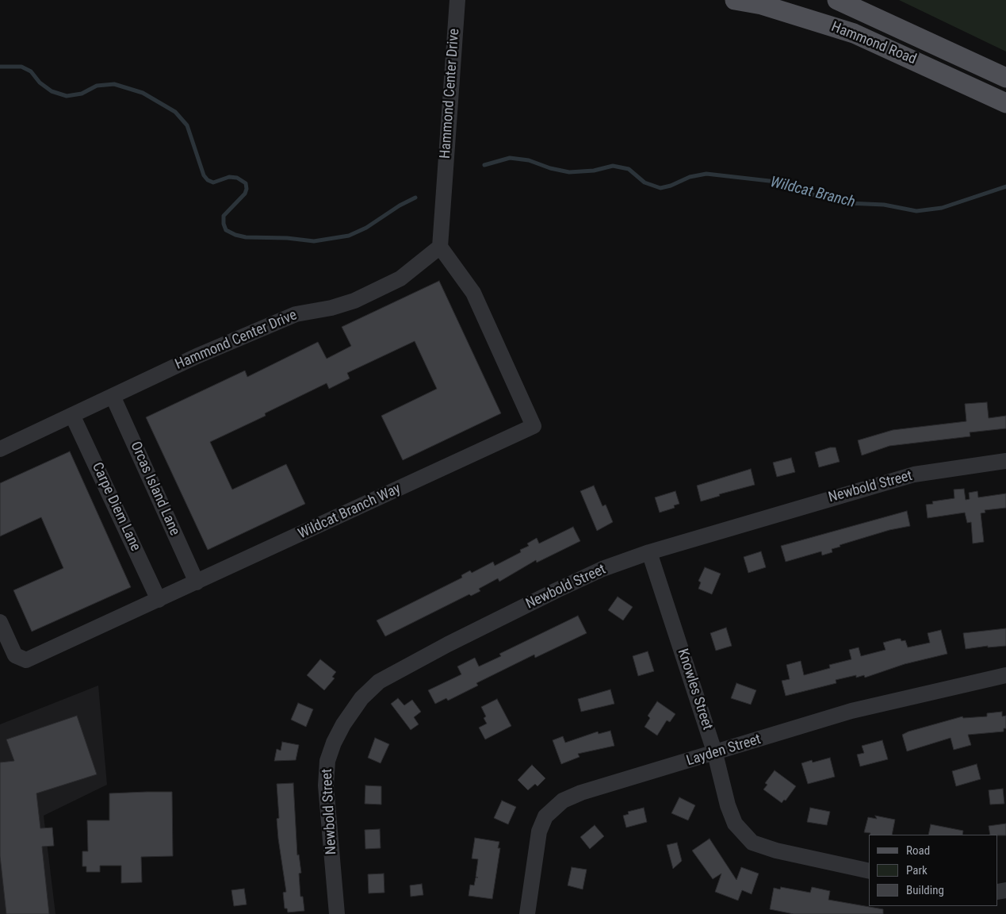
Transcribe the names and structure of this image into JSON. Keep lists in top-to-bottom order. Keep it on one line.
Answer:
{"streets":{"main road":["Hammond Road"],"street":["Hammond Center Drive","Newbold Street","Orcas Island Lane","Carpe Diem Lane","Wildcat Branch Way","Knowles Street","Layden Street"]},"crossings":[["Hammond Center Drive","Orcas Island Lane"],["Hammond Center Drive","Carpe Diem Lane"],["Hammond Center Drive","Wildcat Branch Way"],["Newbold Street","Knowles Street"],["Orcas Island Lane","Wildcat Branch Way"],["Carpe Diem Lane","Wildcat Branch Way"],["Knowles Street","Layden Street"]],"water":["Wildcat Branch"],"legend":["Road","Park","Building"]}
